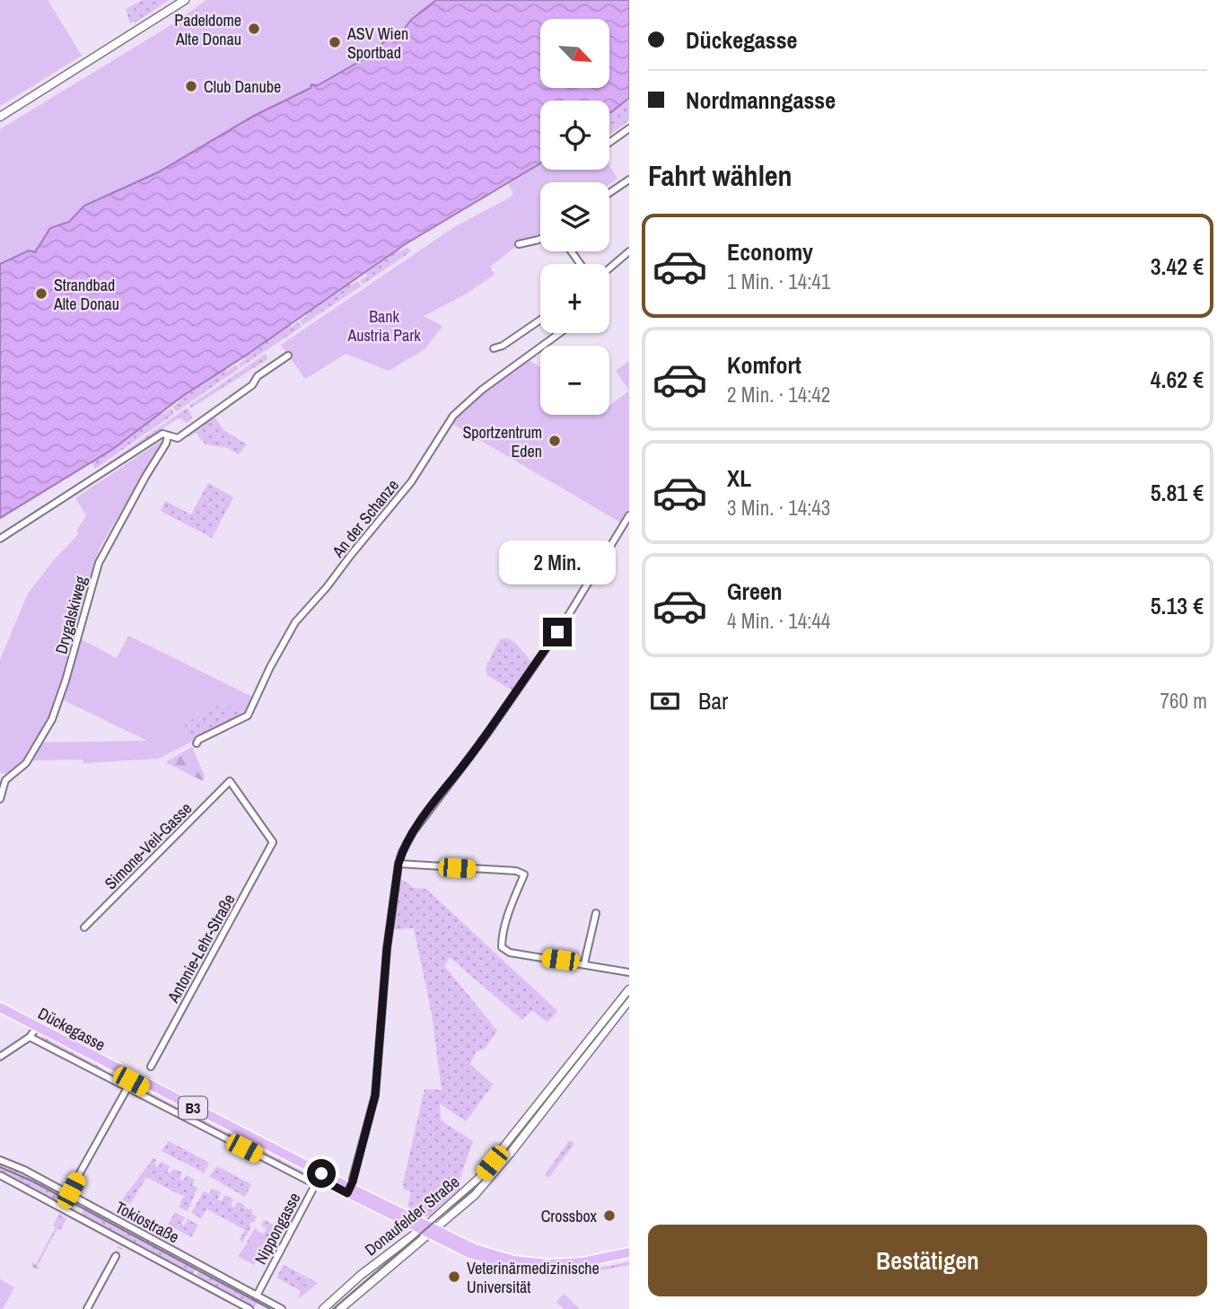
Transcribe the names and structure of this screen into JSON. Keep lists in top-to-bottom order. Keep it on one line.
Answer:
{"streets":{"main road":["Dückegasse","B3","Donaufelder Straße"],"street":["An der Schanze","Drygalskiweg","Simone-Veil-Gasse","Antonie-Lehr-Straße","Tokiostraße","Nippongasse"]},"crossings":[["Simone-Veil-Gasse","Antonie-Lehr-Straße"],["Dückegasse","B3"],["Dückegasse","Donaufelder Straße"],["Dückegasse","Nippongasse"],["B3","Donaufelder Straße"],["Tokiostraße","Nippongasse"]],"parks":["Bank Austria Park"],"places":["Padeldome Alte Donau","ASV Wien Sportbad","Club Danube","Strandbad Alte Donau","Sportzentrum Eden","Crossbox","Veterinärmedizinische Universität"],"north":"bottom right","page":{"banner":["Dückegasse","Nordmanngasse"],"map_buttons":["+","−"],"heading":"Fahrt wählen","list":[{"name":"Economy","note":"1 Min. · 14:41","value":"3.42 €"},{"name":"Komfort","note":"2 Min. · 14:42","value":"4.62 €"},{"name":"XL","note":"3 Min. · 14:43","value":"5.81 €"},{"name":"Green","note":"4 Min. · 14:44","value":"5.13 €"}],"bubble":"2 Min.","pay":["Bar","760 m"],"buttons":"Bestätigen"}}
